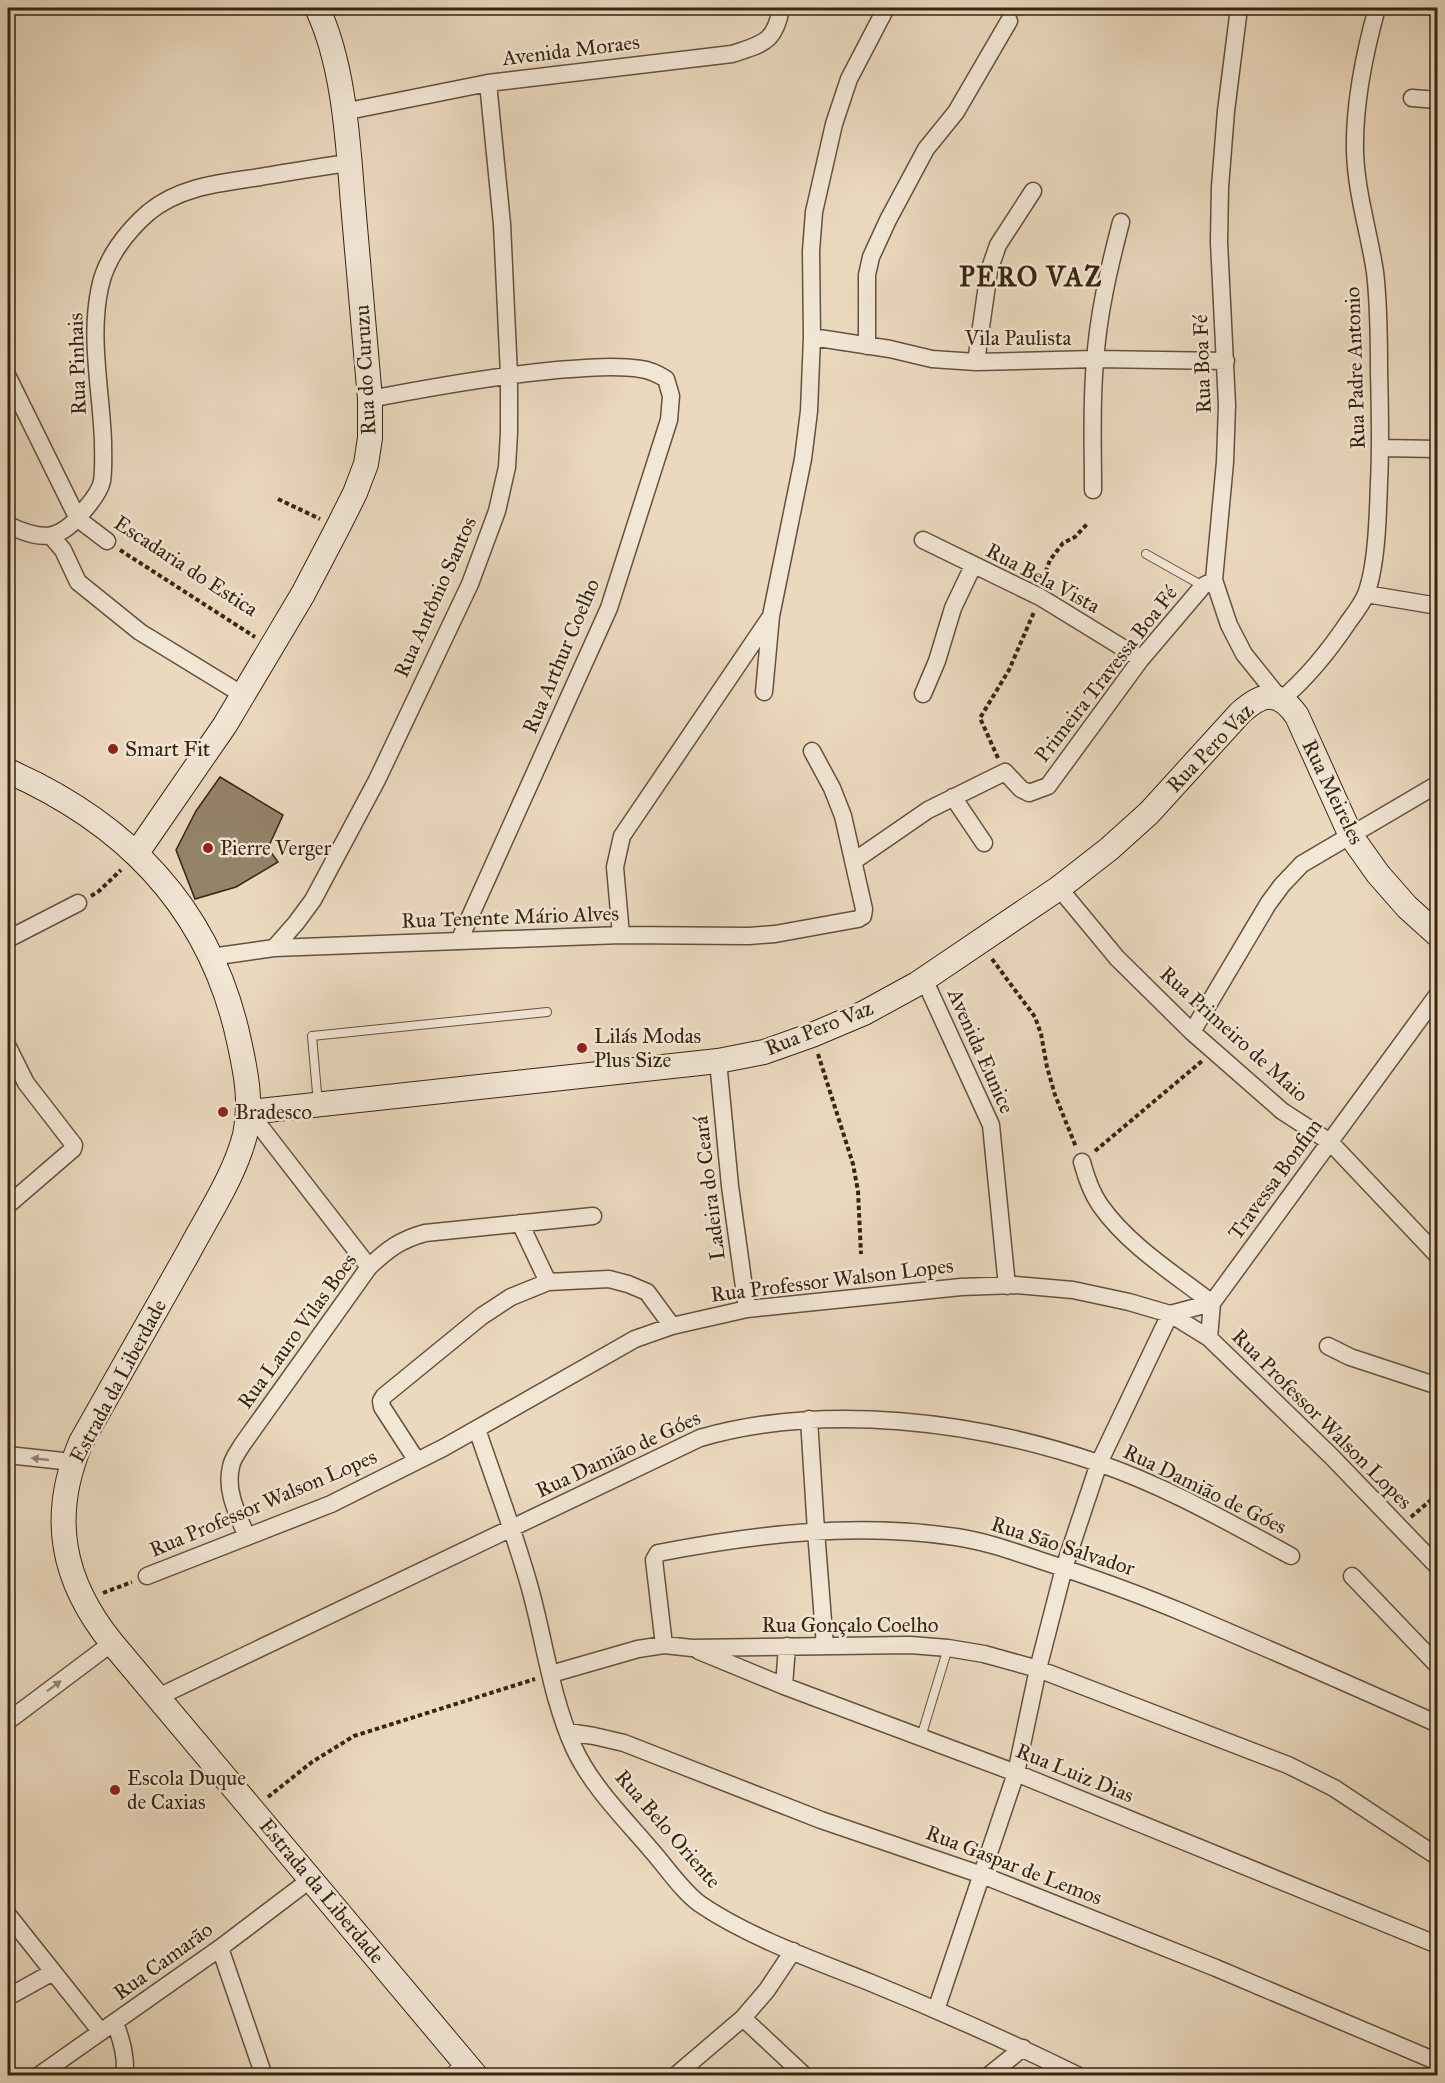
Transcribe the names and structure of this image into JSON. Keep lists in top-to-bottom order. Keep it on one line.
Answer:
{"streets":{"main road":["Rua do Curuzu","Rua Pero Vaz","Rua Meireles","Estrada da Liberdade"],"street":["Avenida Moraes","Vila Paulista","Rua Pinhais","Rua Boa Fé","Rua Padre Antonio","Escadaria do Estica","Rua Bela Vista","Rua Antônio Santos","Rua Arthur Coelho","Primeira Travessa Boa Fé","Rua Tenente Mário Alves","Rua Primeiro de Maio","Avenida Eunice","Travessa Bonfim","Ladeira do Ceará","Rua Professor Walson Lopes","Rua Lauro Vilas Boes","Rua Damião de Góes","Rua São Salvador","Rua Gonçalo Coelho","Rua Luiz Dias","Rua Belo Oriente","Rua Gaspar de Lemos","Rua Camarão"]},"crossings":[["Avenida Moraes","Rua do Curuzu"],["Avenida Moraes","Rua Antônio Santos"],["Vila Paulista","Rua Boa Fé"],["Rua Pinhais","Rua do Curuzu"],["Rua Pinhais","Escadaria do Estica"],["Rua Boa Fé","Rua Padre Antonio"],["Rua Boa Fé","Primeira Travessa Boa Fé"],["Rua Boa Fé","Rua Pero Vaz"],["Rua Boa Fé","Rua Meireles"],["Rua Padre Antonio","Rua Pero Vaz"],["Rua Padre Antonio","Rua Meireles"],["Rua do Curuzu","Escadaria do Estica"],["Rua do Curuzu","Estrada da Liberdade"],["Rua Bela Vista","Primeira Travessa Boa Fé"],["Rua Antônio Santos","Rua Arthur Coelho"],["Rua Antônio Santos","Rua Tenente Mário Alves"],["Rua Arthur Coelho","Rua Tenente Mário Alves"],["Rua Pero Vaz","Rua Meireles"],["Rua Pero Vaz","Rua Primeiro de Maio"],["Rua Pero Vaz","Avenida Eunice"],["Rua Pero Vaz","Ladeira do Ceará"],["Rua Pero Vaz","Estrada da Liberdade"],["Rua Tenente Mário Alves","Estrada da Liberdade"],["Rua Primeiro de Maio","Travessa Bonfim"],["Avenida Eunice","Rua Professor Walson Lopes"],["Ladeira do Ceará","Rua Professor Walson Lopes"],["Rua Professor Walson Lopes","Rua Lauro Vilas Boes"],["Rua Professor Walson Lopes","Estrada da Liberdade"],["Rua Professor Walson Lopes","Rua Belo Oriente"],["Estrada da Liberdade","Rua Damião de Góes"],["Estrada da Liberdade","Rua Camarão"],["Rua Damião de Góes","Rua Belo Oriente"],["Rua São Salvador","Rua Gonçalo Coelho"],["Rua Gonçalo Coelho","Rua Luiz Dias"],["Rua Gonçalo Coelho","Rua Belo Oriente"],["Rua Belo Oriente","Rua Gaspar de Lemos"]],"districts":["PERO VAZ"],"places":["Smart Fit","Pierre Verger","Lilás Modas Plus Size","Bradesco","Escola Duque de Caxias"]}
